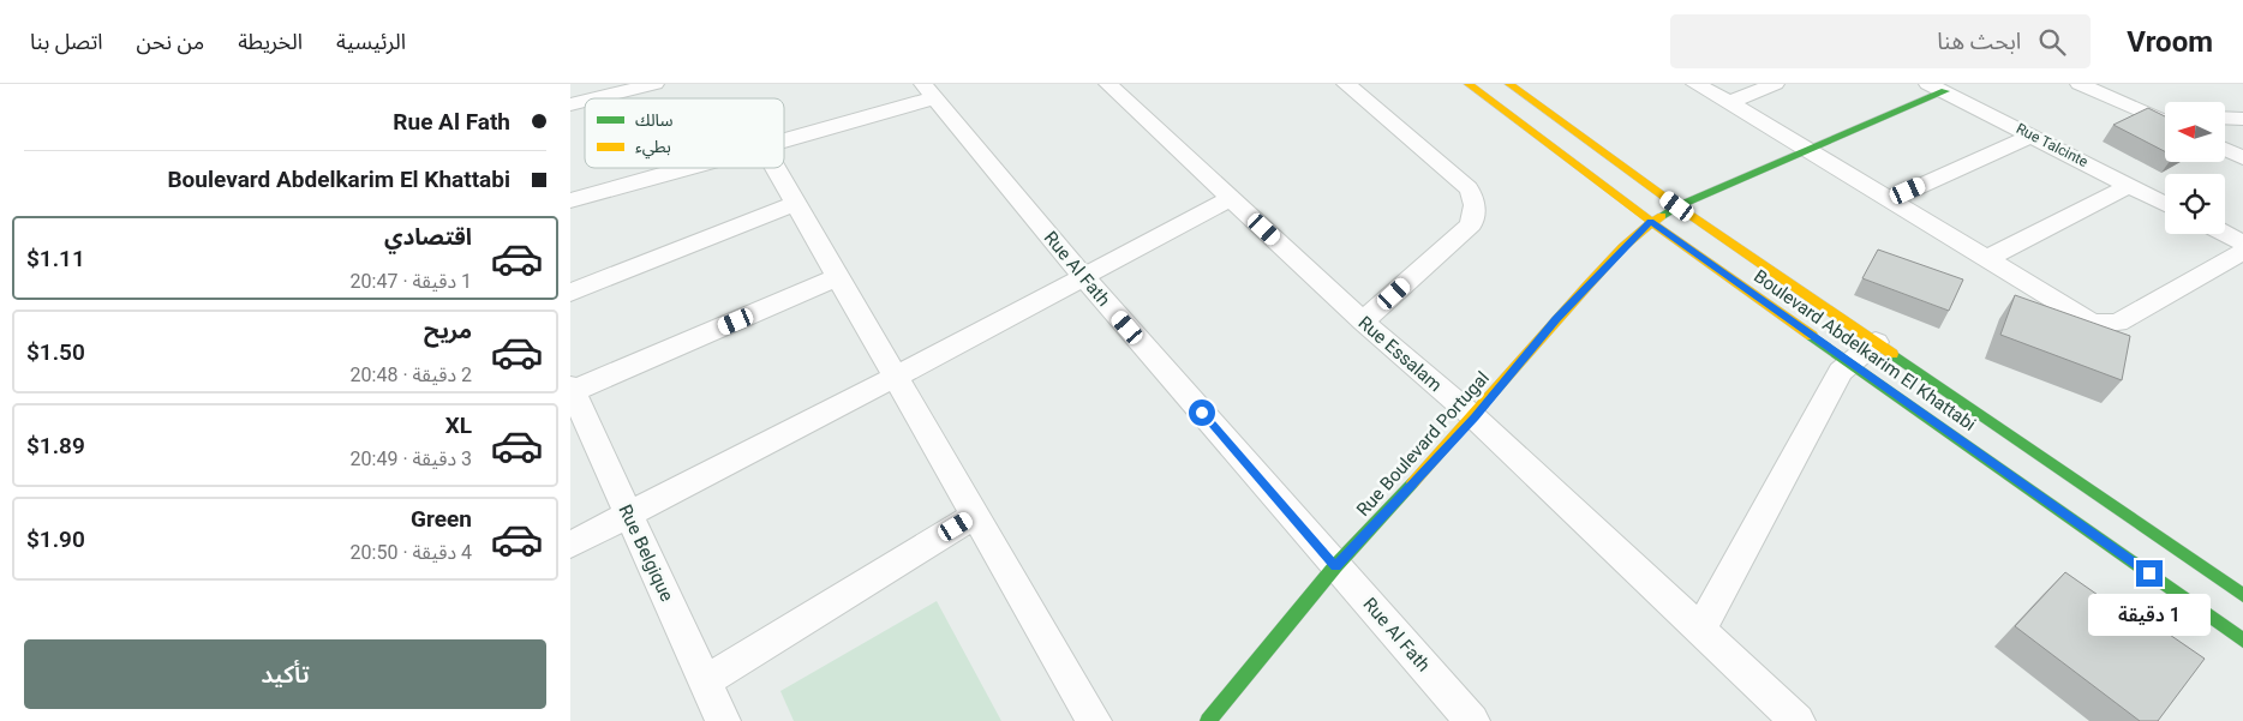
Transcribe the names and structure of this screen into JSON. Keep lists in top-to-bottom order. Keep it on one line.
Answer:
{"streets":{"street":["Rue Talcinte","Rue Al Fath","Boulevard Abdelkarim El Khattabi","Rue Essalam","Rue Boulevard Portugal","Rue Belgique"]},"crossings":[["Rue Talcinte","Rue Boulevard Portugal"],["Rue Al Fath","Rue Boulevard Portugal"],["Boulevard Abdelkarim El Khattabi","Rue Boulevard Portugal"],["Rue Essalam","Rue Boulevard Portugal"]],"legend":["سالك","بطيء"],"north":"left","page":{"header":"Vroom","search":"ابحث هنا","nav":["الرئيسية","الخريطة","من نحن","اتصل بنا"],"banner":["Rue Al Fath","Boulevard Abdelkarim El Khattabi"],"list":[{"name":"اقتصادي","note":"1 دقيقة · 20:47","value":"$1.11"},{"name":"مريح","note":"2 دقيقة · 20:48","value":"$1.50"},{"name":"XL","note":"3 دقيقة · 20:49","value":"$1.89"},{"name":"Green","note":"4 دقيقة · 20:50","value":"$1.90"}],"bubble":"1 دقيقة","buttons":"تأكيد"}}
